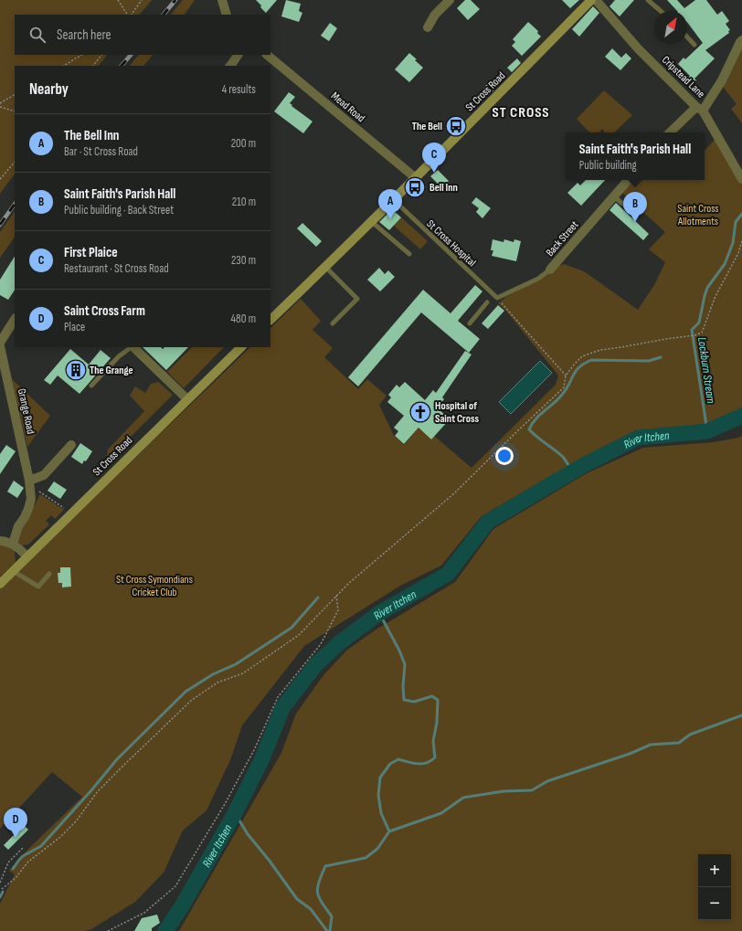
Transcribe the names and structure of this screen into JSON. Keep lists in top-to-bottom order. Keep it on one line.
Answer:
{"streets":{"main road":["St Cross Road"],"street":["Cripstead Lane","Mead Road","Back Street","Grange Road"],"lane":["St Cross Hospital"]},"crossings":[["St Cross Road","Mead Road"],["St Cross Road","St Cross Hospital"],["Back Street","St Cross Hospital"]],"districts":["ST CROSS"],"water":["Lockburn Stream","River Itchen"],"parks":["Saint Cross Allotments","St Cross Symondians Cricket Club"],"places":{"bus stop":["The Bell","Bell Inn"],"building":["The Grange"],"church":["Hospital of Saint Cross"]},"north":"top right","page":{"search":"Search here","heading":["Nearby","4 results"],"list":[{"mark":"A","name":"The Bell Inn","note":"Bar · St Cross Road","value":"200 m"},{"mark":"B","name":"Saint Faith's Parish Hall","note":"Public building · Back Street","value":"210 m"},{"mark":"C","name":"First Plaice","note":"Restaurant · St Cross Road","value":"230 m"},{"mark":"D","name":"Saint Cross Farm","note":"Place","value":"480 m"}],"popup":["Saint Faith's Parish Hall","Public building"],"pins":["C","A","B","D"],"map_buttons":["+","−"]}}
